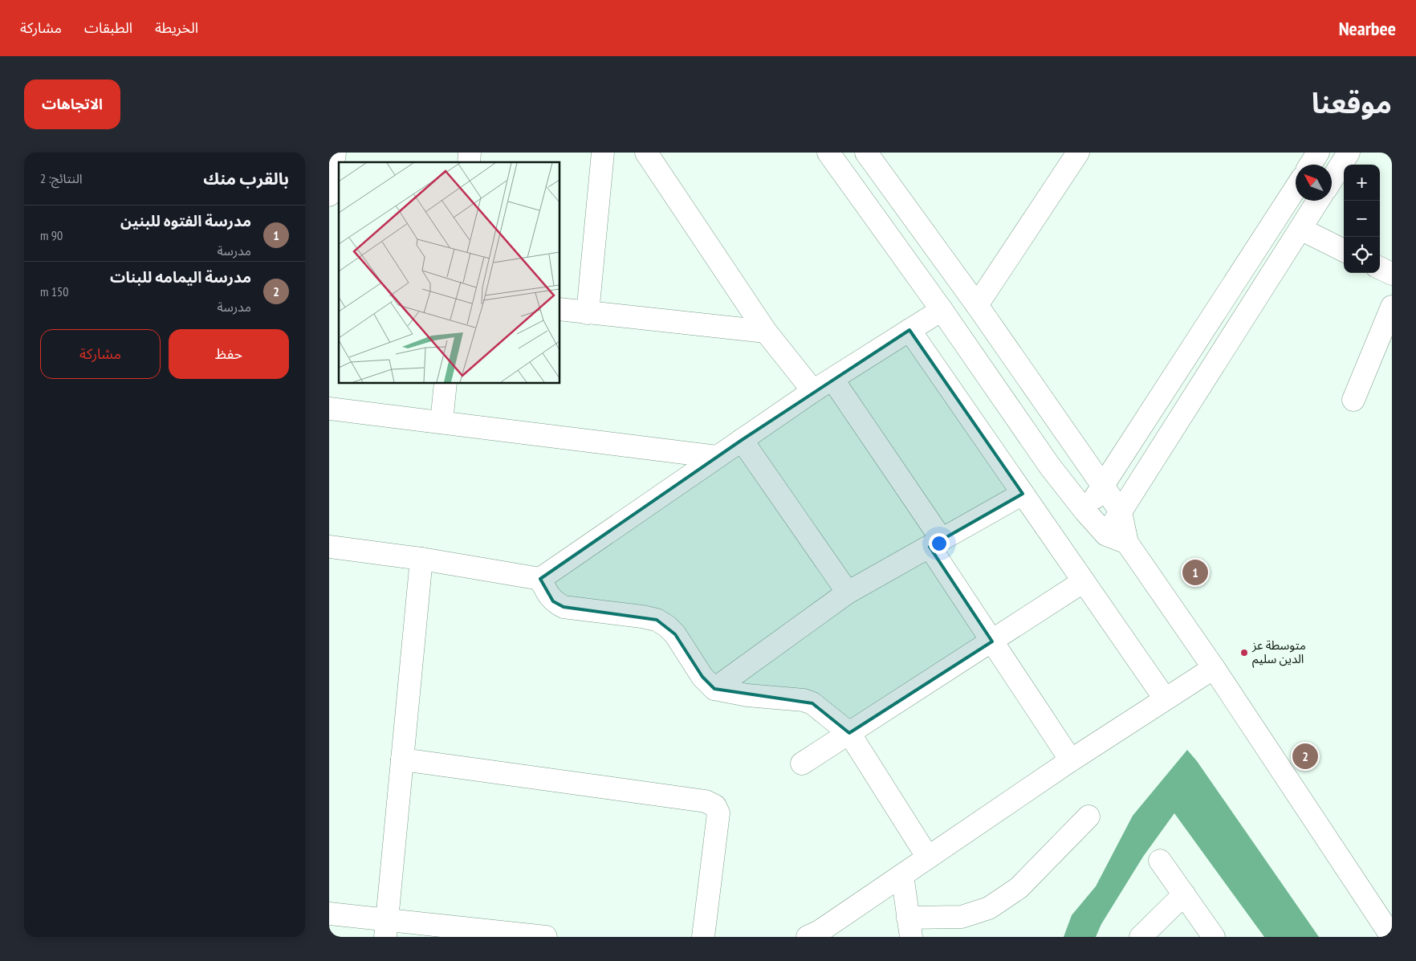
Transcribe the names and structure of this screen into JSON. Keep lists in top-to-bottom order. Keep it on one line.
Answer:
{"places":["متوسطة عز الدين سليم"],"north":"top left","page":{"header":"Nearbee","nav":["الخريطة","الطبقات","مشاركة"],"title":"موقعنا","buttons":["الاتجاهات",["حفظ","مشاركة"]],"heading":["بالقرب منك","النتائج: 2"],"map_buttons":["+","−"],"list":[{"mark":"1","name":"مدرسة الفتوه للبنين","note":"مدرسة","value":"90 m"},{"mark":"2","name":"مدرسة اليمامه للبنات","note":"مدرسة","value":"150 m"}],"pins":["1","2"]}}
